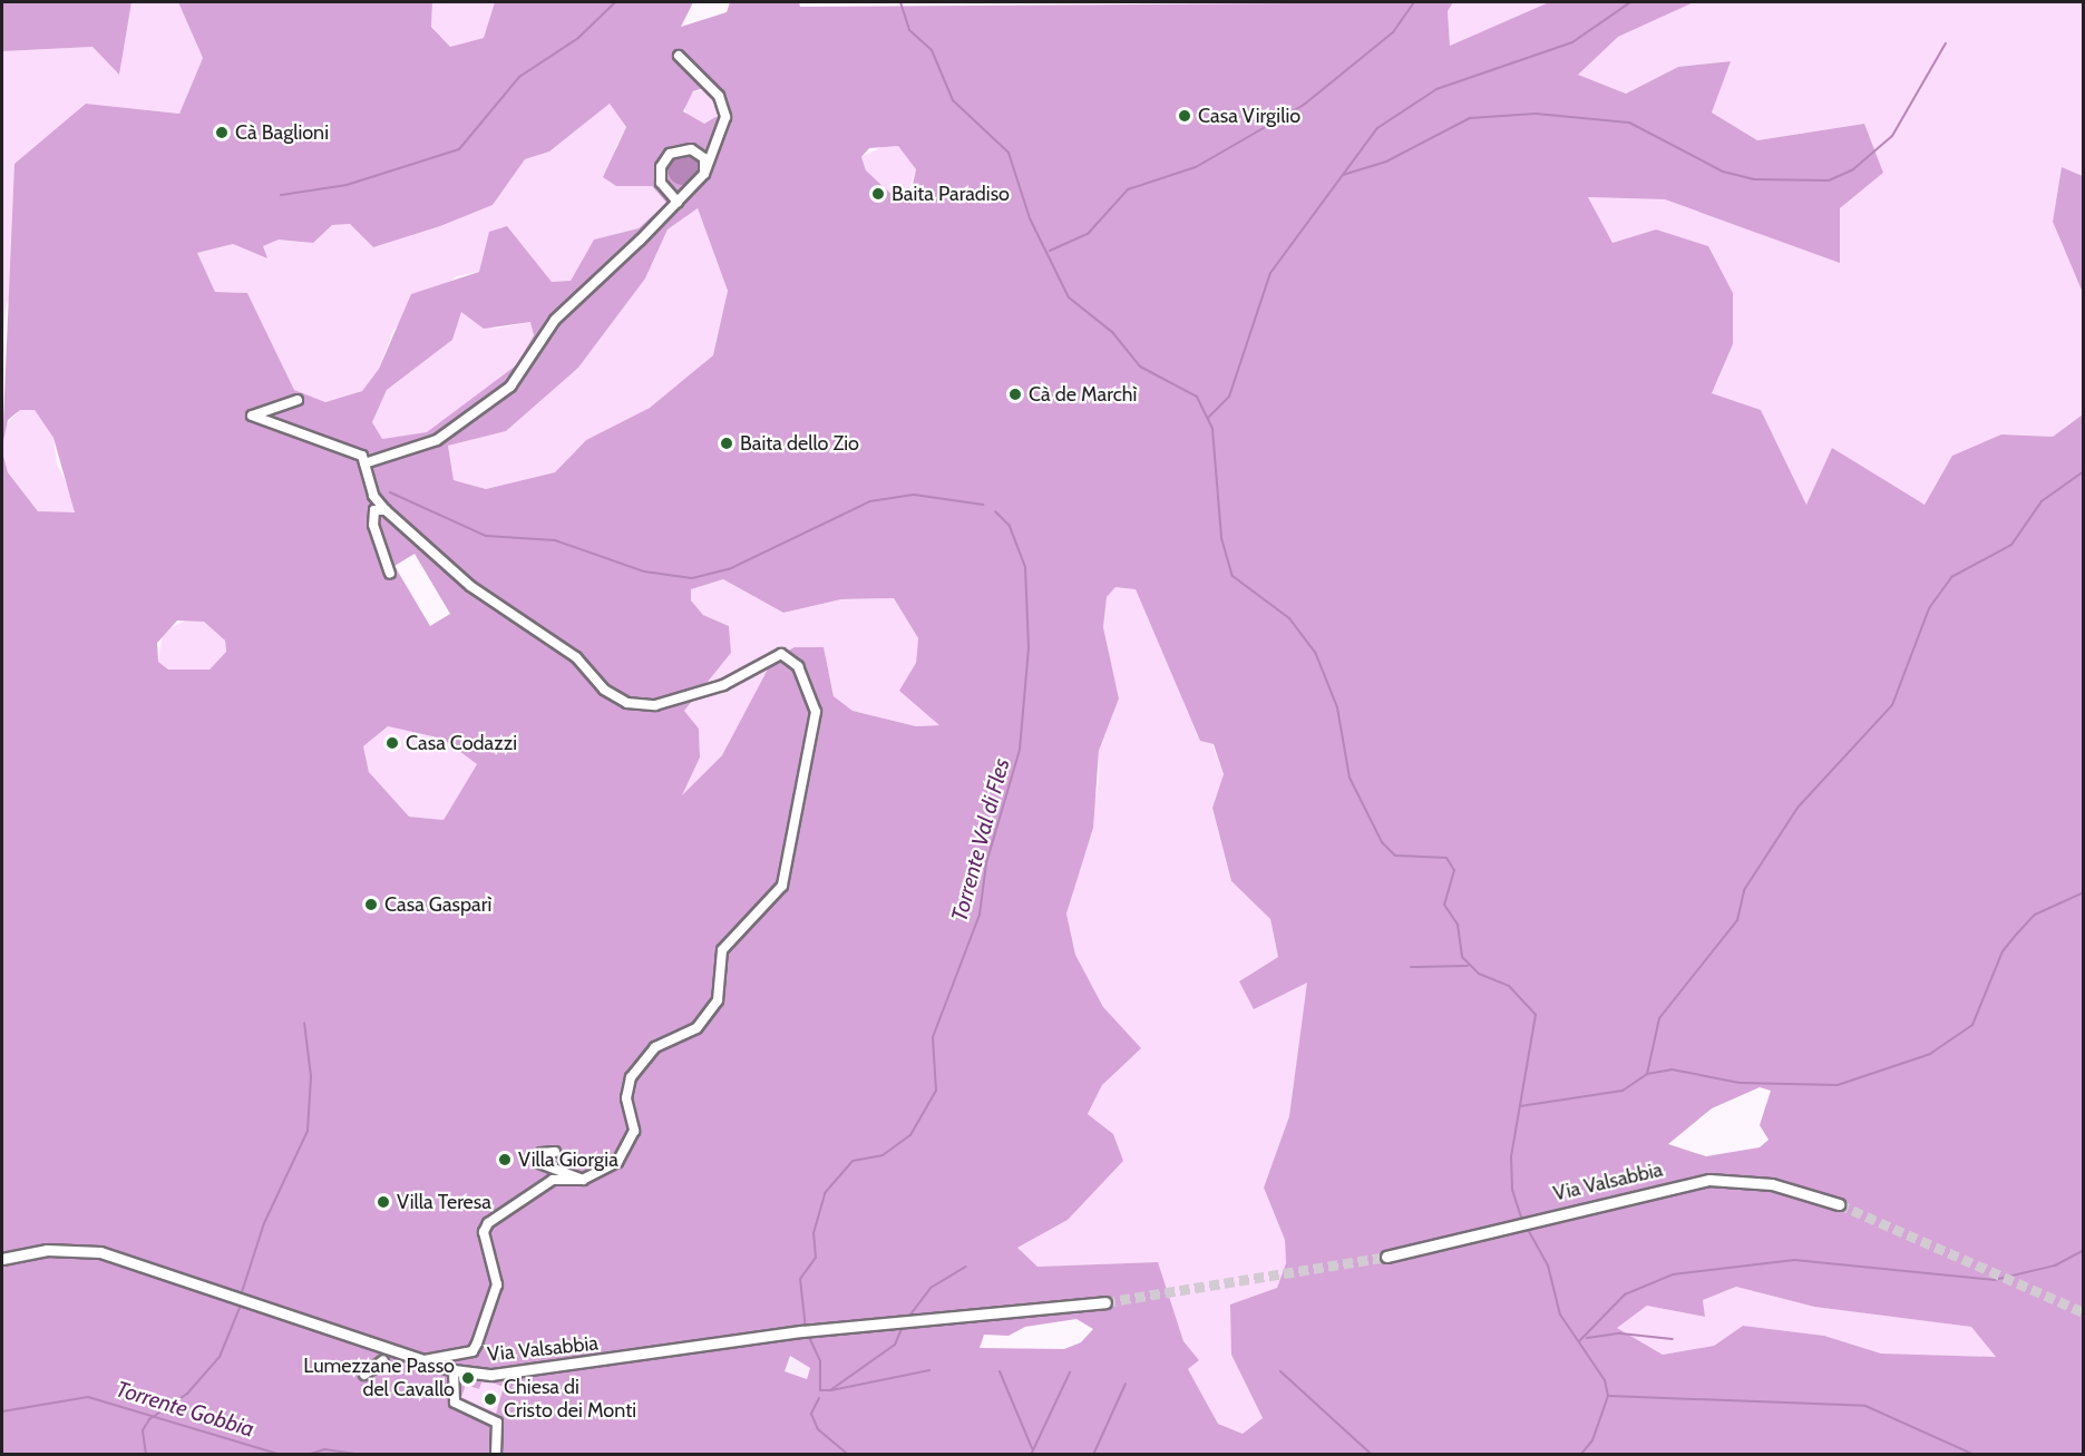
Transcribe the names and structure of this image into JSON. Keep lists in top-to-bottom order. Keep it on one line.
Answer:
{"streets":{"main road":["Via Valsabbia"]},"water":["Torrente Val di Fles","Torrente Gobbia"],"places":["Casa Virgilio","Cà Baglioni","Baita Paradiso","Cà de Marchì","Baita dello Zio","Casa Codazzi","Casa Gasparì","Villa Giorgia","Villa Teresa","Lumezzane Passo del Cavallo","Chiesa di Cristo dei Monti"]}
